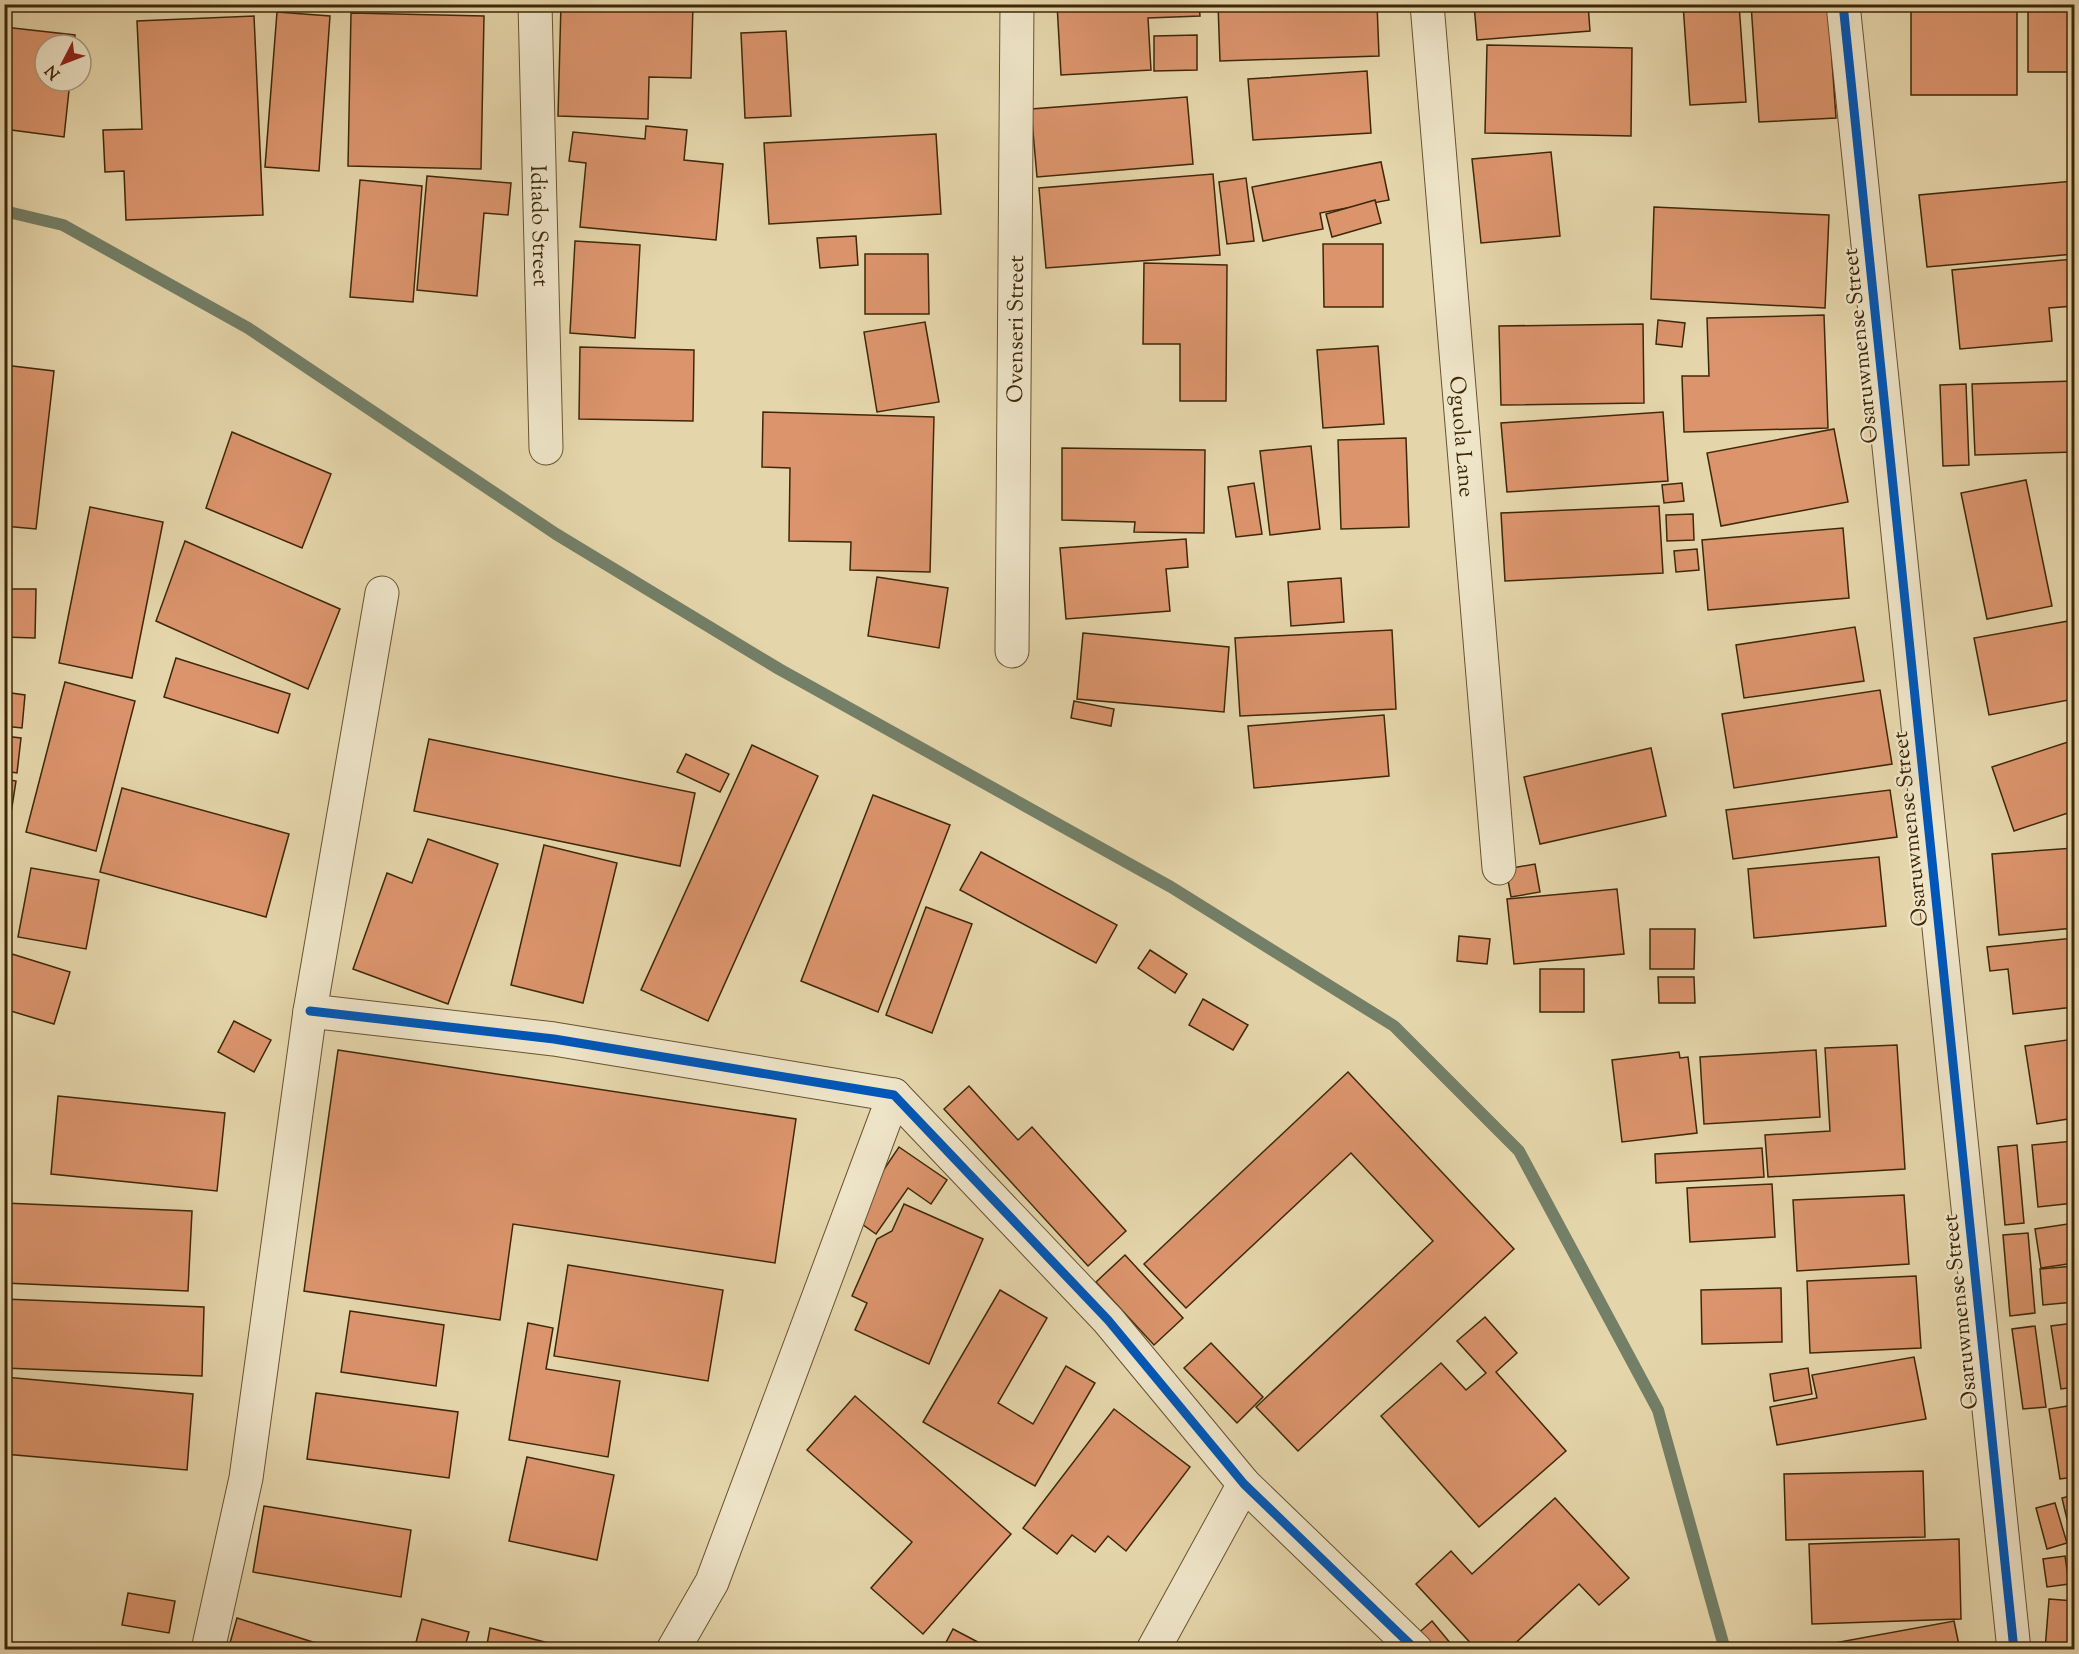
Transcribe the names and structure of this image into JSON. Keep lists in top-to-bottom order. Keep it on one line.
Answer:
{"streets":{"street":["Idiado Street","Ovenseri Street","Osaruwmense Street","Oguola Lane"]},"north":"bottom left"}
